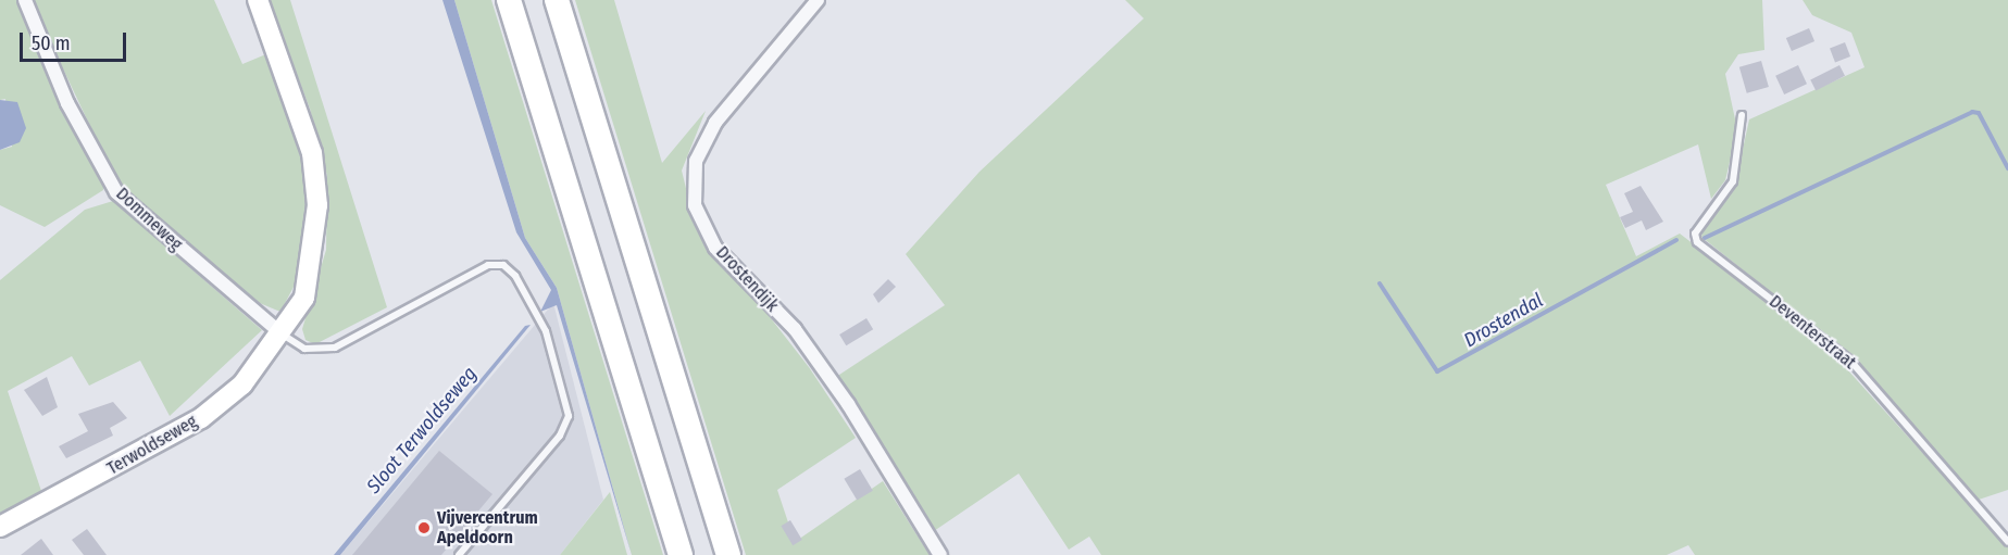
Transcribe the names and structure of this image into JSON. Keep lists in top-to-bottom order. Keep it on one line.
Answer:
{"streets":{"street":["Dommeweg","Drostendijk","Terwoldseweg"],"lane":["Deventerstraat"]},"crossings":[["Dommeweg","Terwoldseweg"]],"water":["Drostendal","Sloot Terwoldseweg"],"places":["Vijvercentrum Apeldoorn"],"scale_bar":"50 m"}
